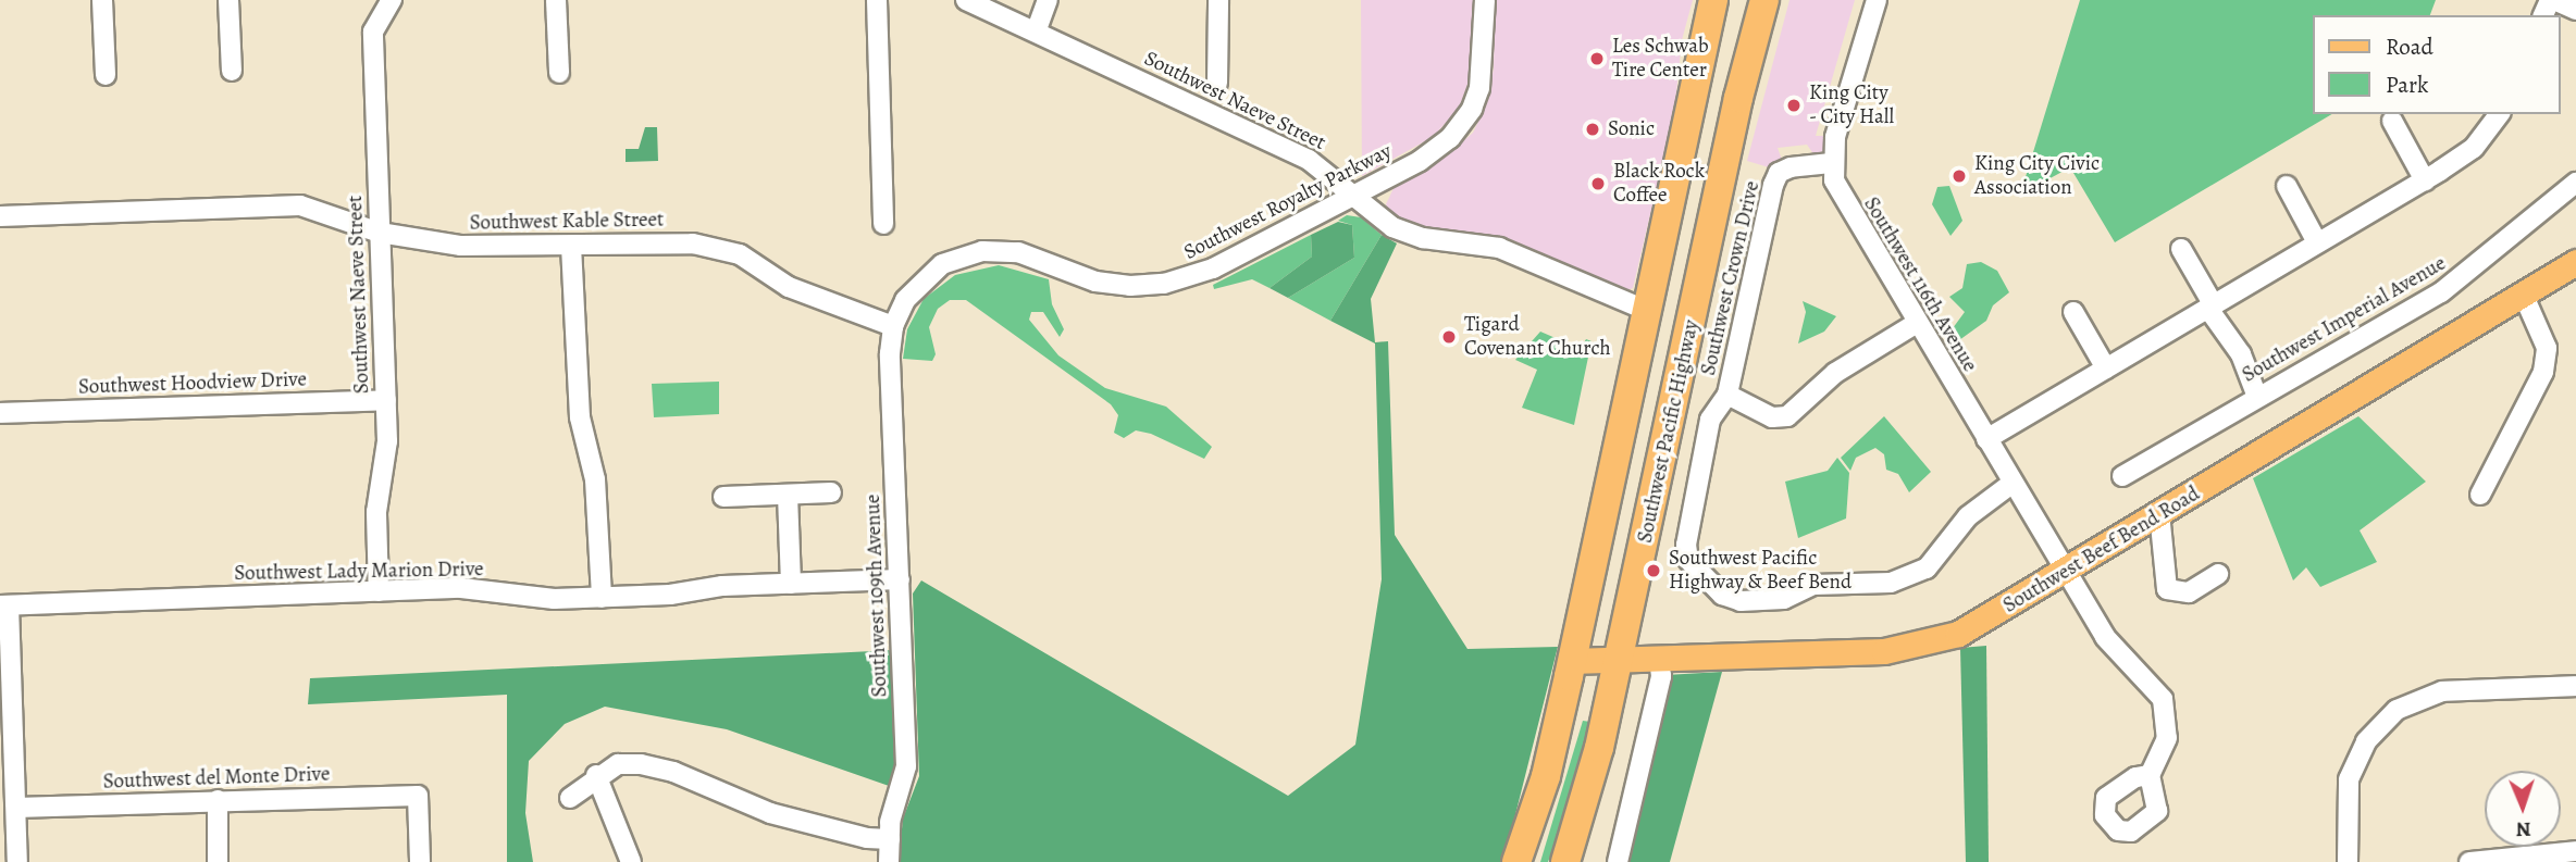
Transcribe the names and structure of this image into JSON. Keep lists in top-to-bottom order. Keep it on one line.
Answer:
{"streets":{"highway":["Southwest Pacific Highway"],"main road":["Southwest Beef Bend Road"],"street":["Southwest Naeve Street","Southwest Royalty Parkway","Southwest Kable Street","Southwest Crown Drive","Southwest 116th Avenue","Southwest Imperial Avenue","Southwest Hoodview Drive","Southwest Lady Marion Drive","Southwest 109th Avenue","Southwest del Monte Drive"]},"crossings":[["Southwest Naeve Street","Southwest Royalty Parkway"],["Southwest Naeve Street","Southwest Kable Street"],["Southwest Naeve Street","Southwest Hoodview Drive"],["Southwest Naeve Street","Southwest Lady Marion Drive"],["Southwest Royalty Parkway","Southwest Kable Street"],["Southwest Royalty Parkway","Southwest 109th Avenue"],["Southwest Kable Street","Southwest 109th Avenue"],["Southwest Crown Drive","Southwest 116th Avenue"],["Southwest 116th Avenue","Southwest Beef Bend Road"],["Southwest Pacific Highway","Southwest Beef Bend Road"],["Southwest Lady Marion Drive","Southwest 109th Avenue"]],"places":["Les Schwab Tire Center","King City - City Hall","Sonic","King City Civic Association","Black Rock Coffee","Tigard Covenant Church","Southwest Pacific Highway & Beef Bend"],"legend":["Road","Park"],"north":"bottom"}
